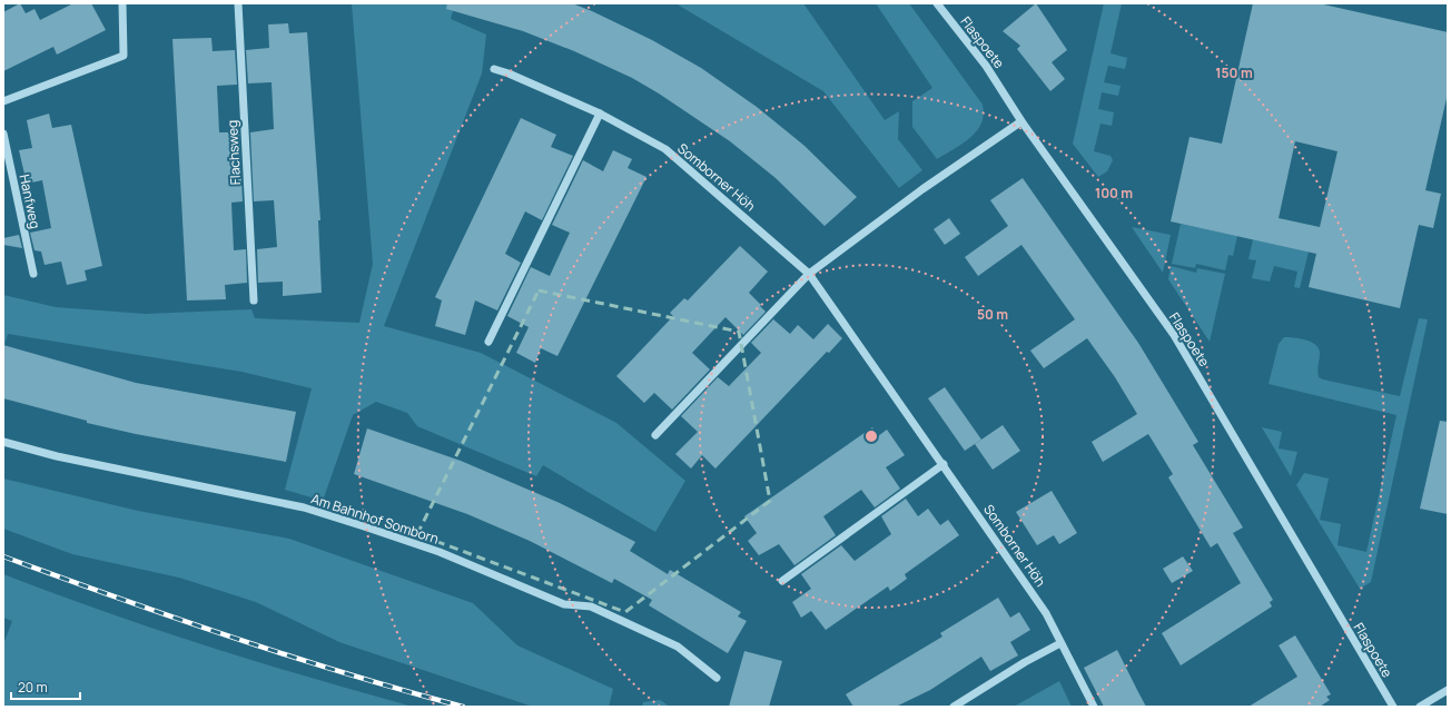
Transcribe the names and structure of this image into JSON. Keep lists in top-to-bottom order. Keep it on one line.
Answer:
{"streets":{"street":["Flaspoete","Flachsweg","Somborner Höh","Hanfweg","Am Bahnhof Somborn"]},"scale_bar":"20 m","rings":["150 m","100 m","50 m"]}
